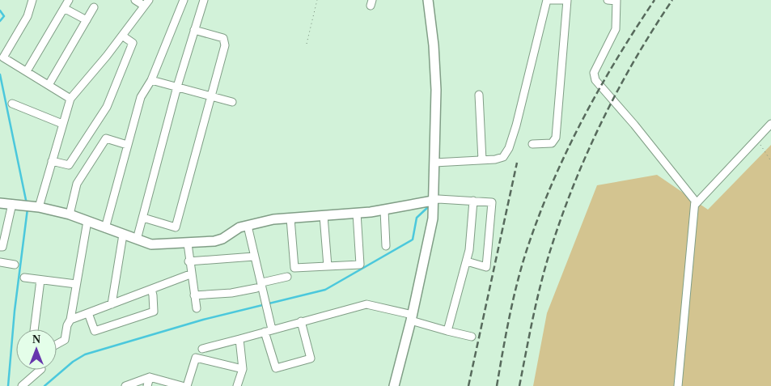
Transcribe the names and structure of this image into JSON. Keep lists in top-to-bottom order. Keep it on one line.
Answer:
{"north":"top"}
